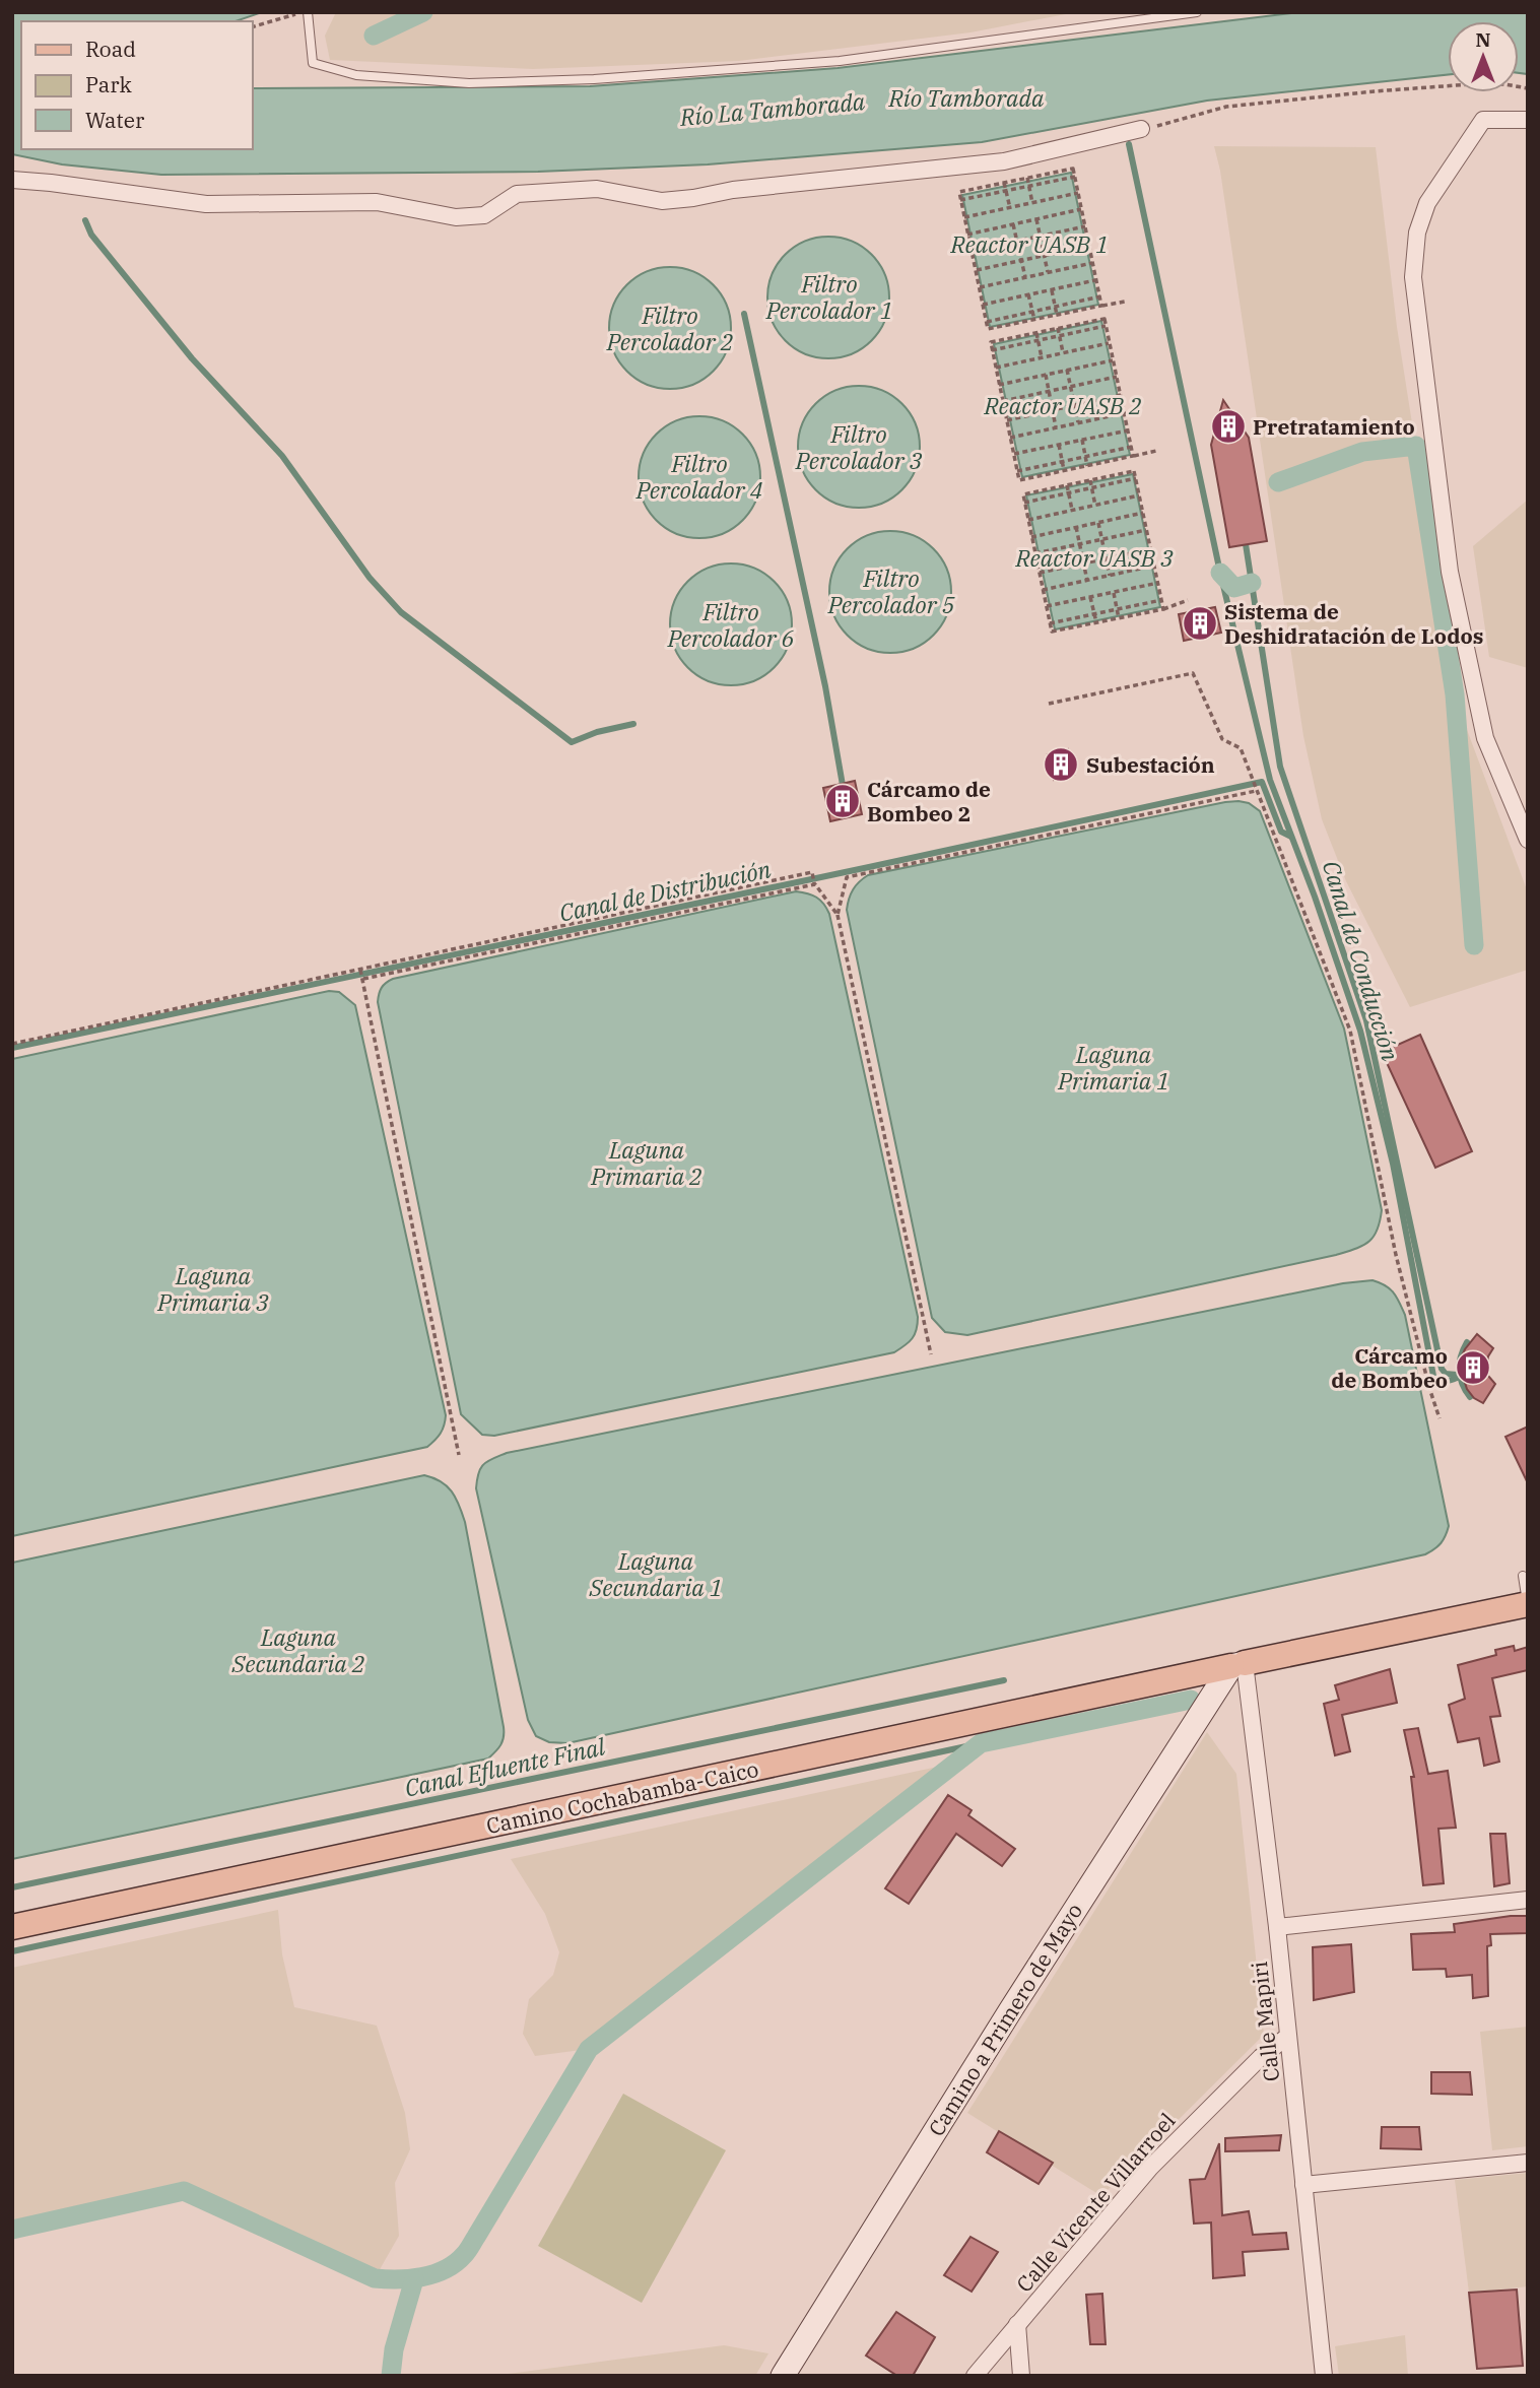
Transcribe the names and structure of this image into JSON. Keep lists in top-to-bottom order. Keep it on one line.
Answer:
{"streets":{"main road":["Camino Cochabamba-Caico","Camino a Primero de Mayo"],"street":["Calle Mapiri","Calle Vicente Villarroel"]},"crossings":[["Camino Cochabamba-Caico","Camino a Primero de Mayo"],["Camino Cochabamba-Caico","Calle Mapiri"],["Camino a Primero de Mayo","Calle Mapiri"],["Calle Mapiri","Calle Vicente Villarroel"]],"water":["Río Tamborada","Río La Tamborada","Reactor UASB 1","Filtro Percolador 1","Filtro Percolador 2","Reactor UASB 2","Filtro Percolador 3","Filtro Percolador 4","Reactor UASB 3","Filtro Percolador 5","Filtro Percolador 6","Canal de Distribución","Canal de Conducción","Laguna Primaria 1","Laguna Primaria 2","Laguna Primaria 3","Laguna Secundaria 1","Laguna Secundaria 2","Canal Efluente Final"],"places":{"building":["Pretratamiento","Sistema de Deshidratación de Lodos","Subestación","Cárcamo de Bombeo 2","Cárcamo de Bombeo"]},"legend":["Road","Park","Water"],"north":"top"}
